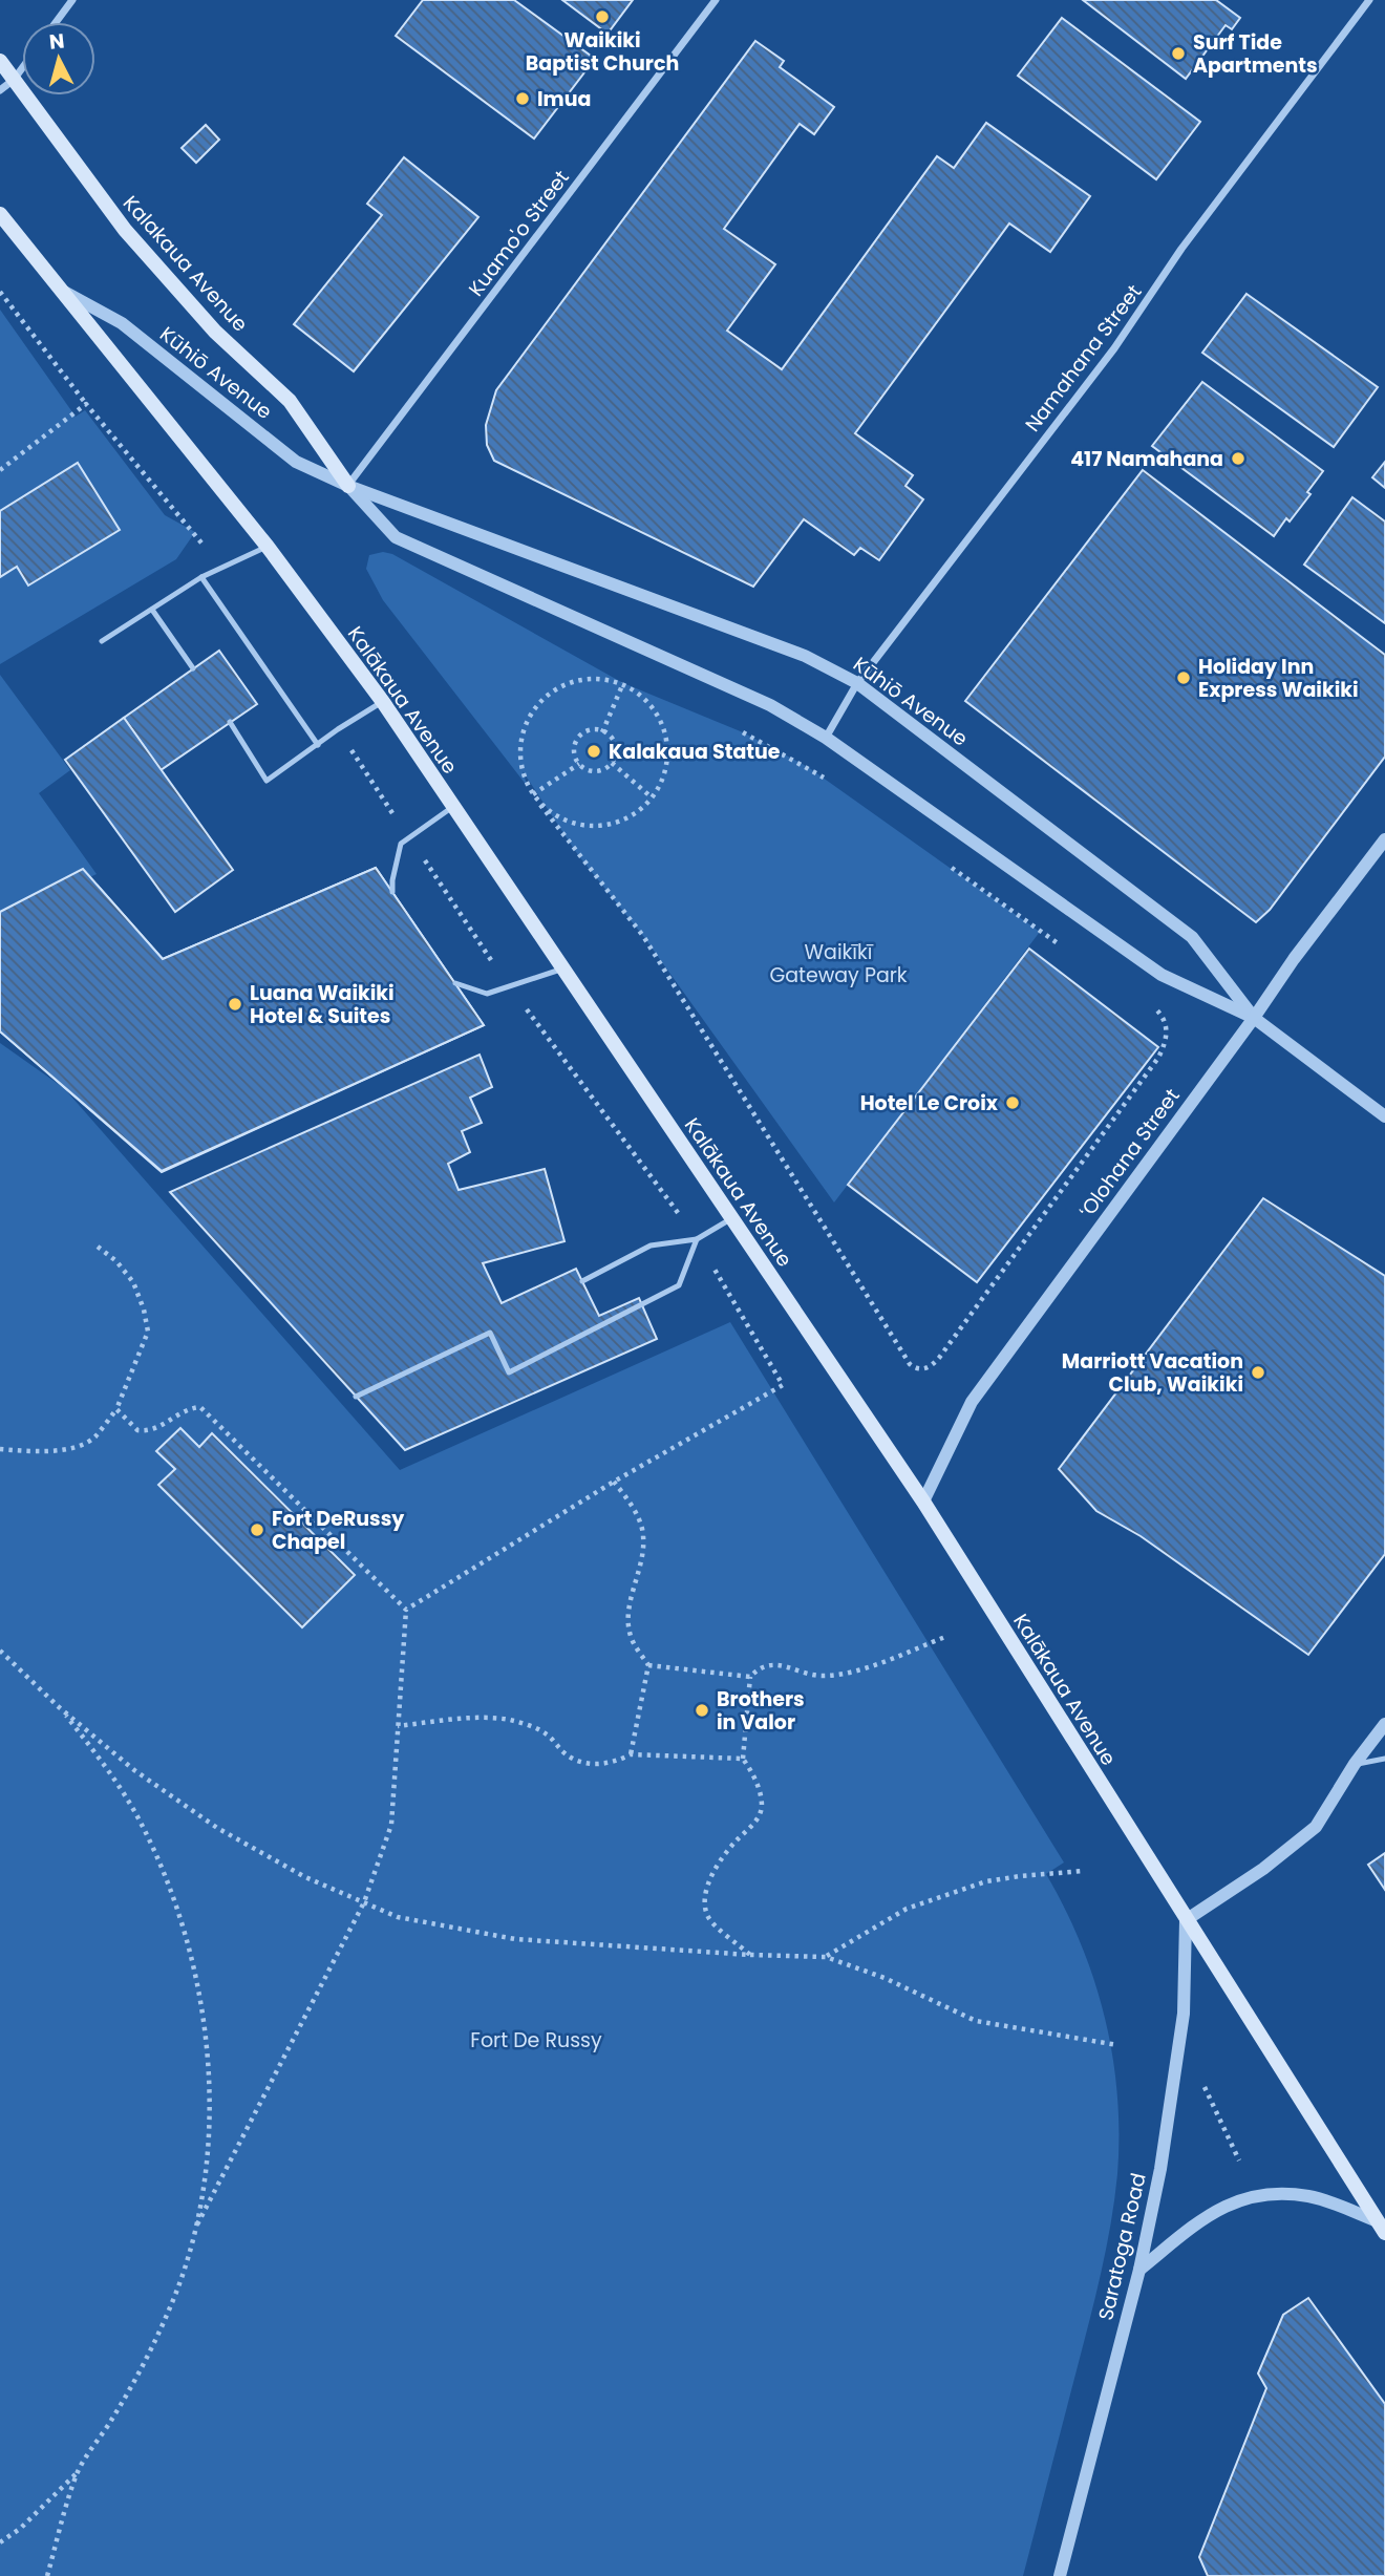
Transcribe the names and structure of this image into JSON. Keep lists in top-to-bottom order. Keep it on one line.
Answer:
{"streets":{"main road":["Kalakaua Avenue","Kalākaua Avenue"],"street":["Kuamo'o Street","Namahana Street","Kūhiō Avenue","ʻOlohana Street","Saratoga Road"]},"crossings":[["Kuamo'o Street","Kalakaua Avenue"],["Kuamo'o Street","Kūhiō Avenue"],["Kalakaua Avenue","Kūhiō Avenue"],["Namahana Street","Kūhiō Avenue"],["Kūhiō Avenue","Kalākaua Avenue"],["Kūhiō Avenue","ʻOlohana Street"],["Kalākaua Avenue","ʻOlohana Street"],["Kalākaua Avenue","Saratoga Road"]],"parks":["Waikīkī Gateway Park","Fort De Russy"],"places":["Waikiki Baptist Church","Surf Tide Apartments","Imua","417 Namahana","Holiday Inn Express Waikiki","Kalakaua Statue","Luana Waikiki Hotel & Suites","Hotel Le Croix","Marriott Vacation Club, Waikiki","Fort DeRussy Chapel","Brothers in Valor"],"north":"top"}
